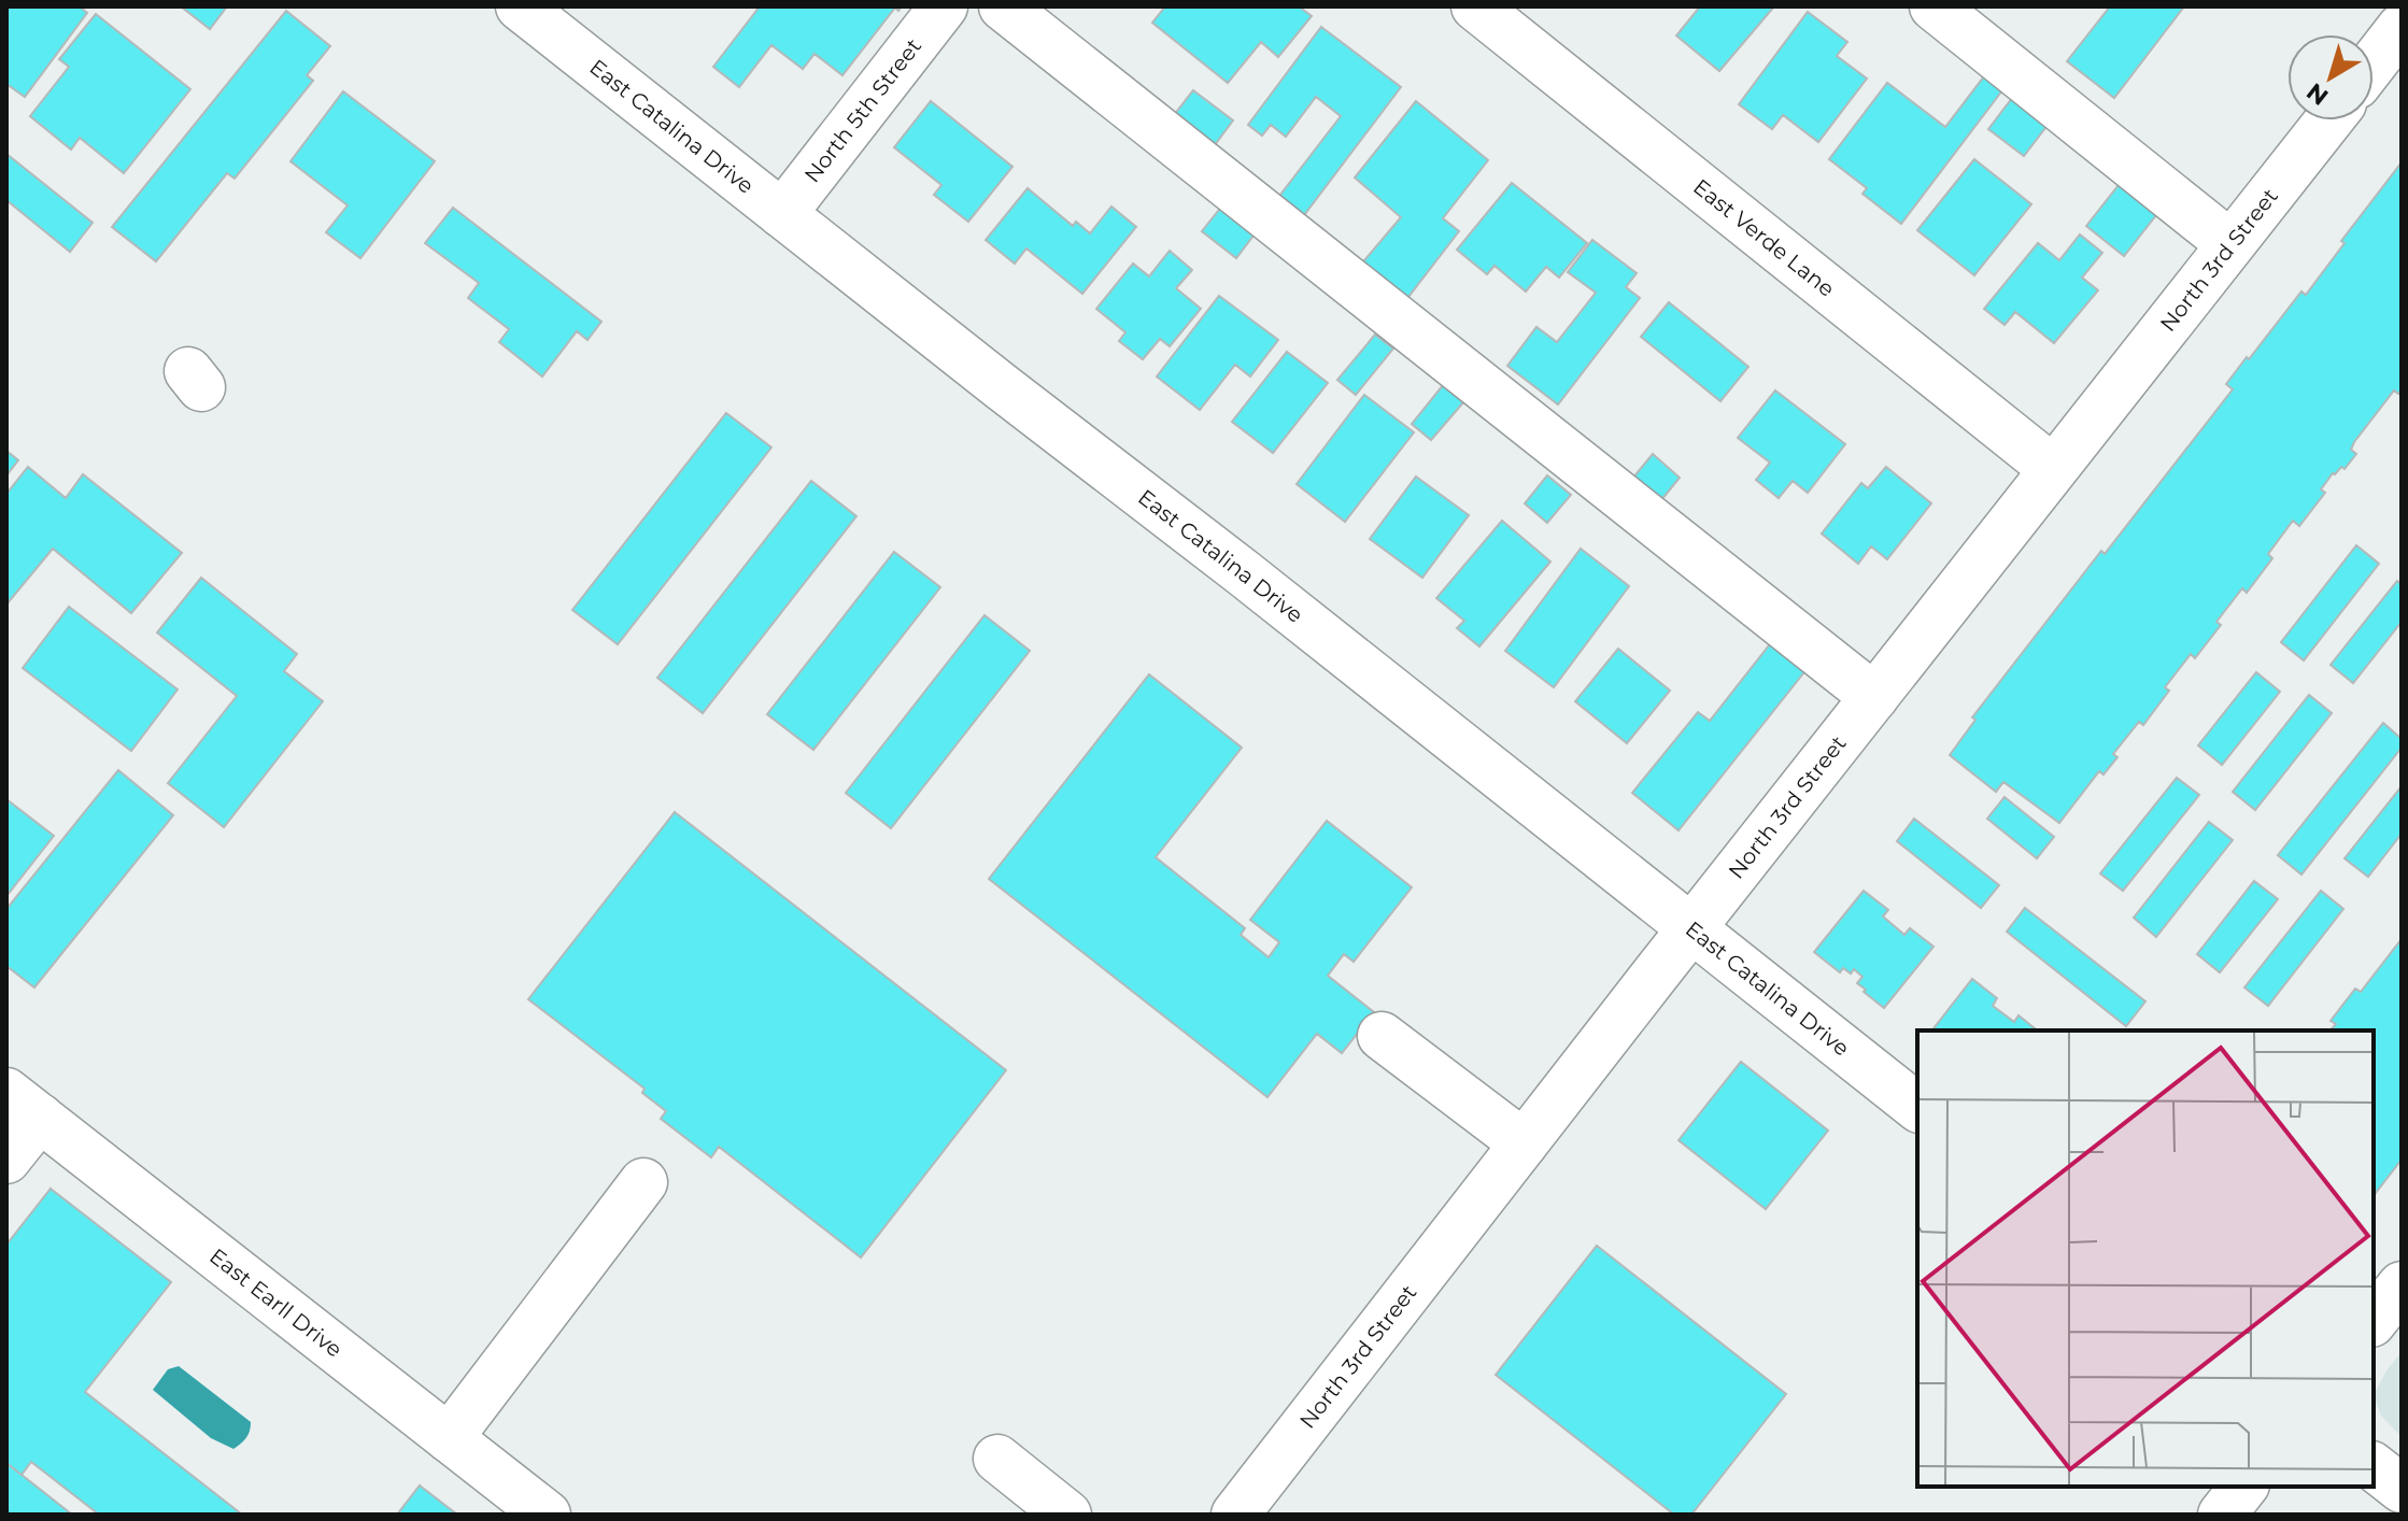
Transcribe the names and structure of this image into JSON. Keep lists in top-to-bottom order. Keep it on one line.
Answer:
{"streets":{"street":["North 5th Street","East Catalina Drive","East Verde Lane","North 3rd Street","East Earll Drive"]},"crossings":[["North 5th Street","East Catalina Drive"],["East Catalina Drive","North 3rd Street"],["East Verde Lane","North 3rd Street"]],"north":"bottom left"}
